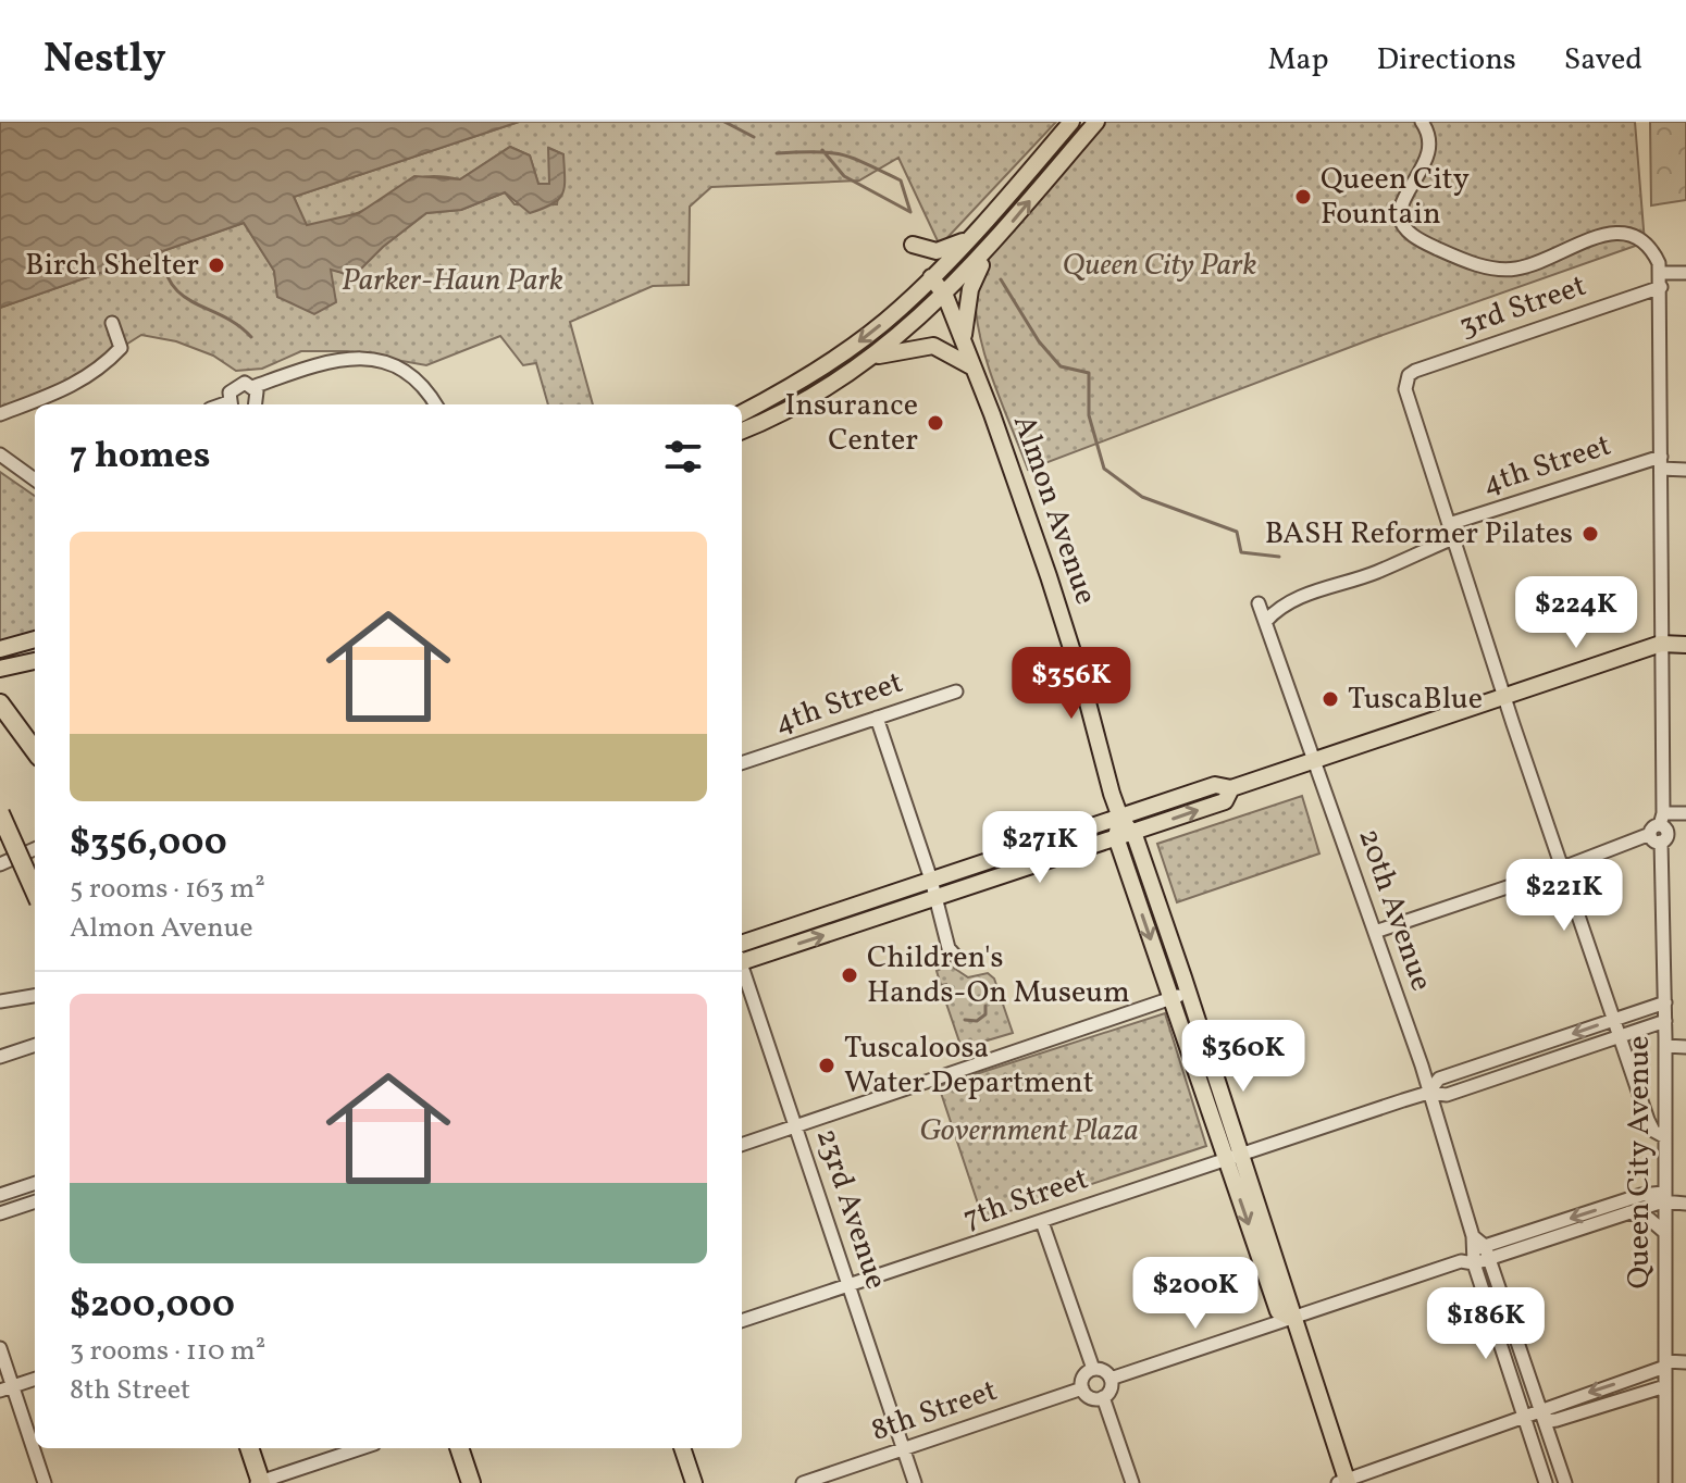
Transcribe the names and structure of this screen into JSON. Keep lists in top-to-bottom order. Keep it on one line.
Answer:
{"streets":{"main road":["Almon Avenue"],"street":["3rd Street","4th Street","20th Avenue","Queen City Avenue","7th Street","23rd Avenue","8th Street"]},"crossings":[["3rd Street","4th Street"],["3rd Street","Queen City Avenue"],["4th Street","Queen City Avenue"],["Almon Avenue","7th Street"],["20th Avenue","7th Street"],["Queen City Avenue","7th Street"],["7th Street","23rd Avenue"],["23rd Avenue","8th Street"]],"parks":["Queen City Park","Parker-Haun Park","Government Plaza"],"places":["Queen City Fountain","Birch Shelter","Insurance Center","BASH Reformer Pilates","TuscaBlue","Children's Hands-On Museum","Tuscaloosa Water Department"],"page":{"header":"Nestly","nav":["Map","Directions","Saved"],"heading":"7 homes","list":[{"name":"$356,000","note":"5 rooms · 163 m² · Almon Avenue"},{"name":"$200,000","note":"3 rooms · 110 m² · 8th Street"}],"price":["$224K","$356K","$271K","$221K","$360K","$200K","$186K"]}}
